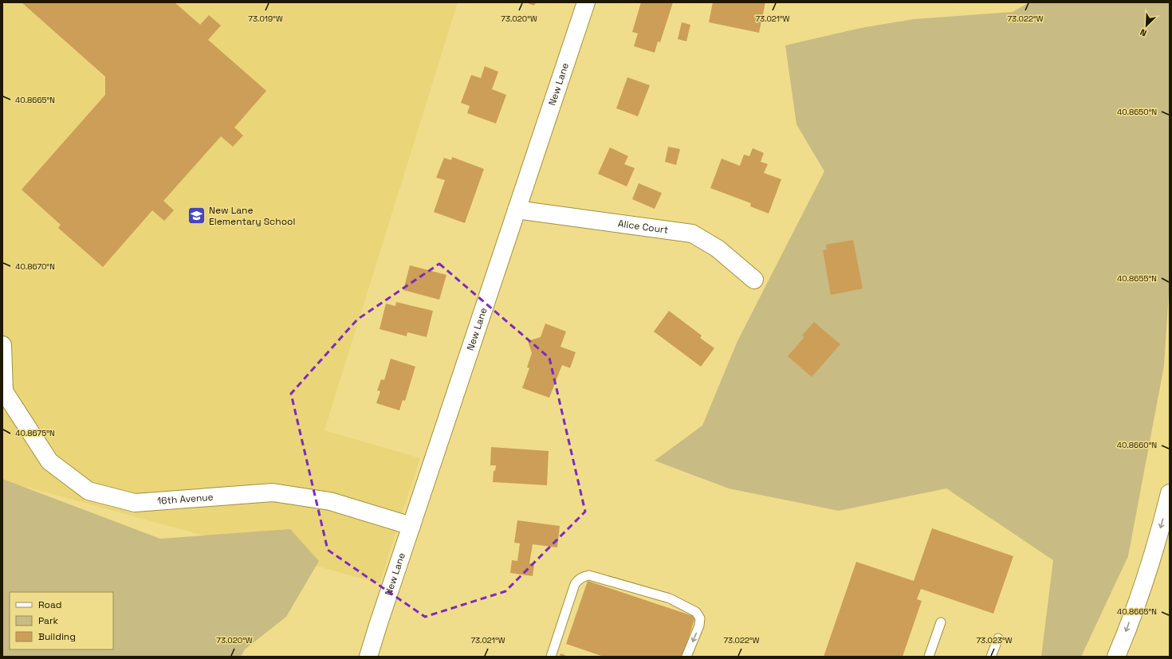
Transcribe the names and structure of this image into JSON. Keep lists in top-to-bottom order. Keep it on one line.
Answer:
{"streets":{"main road":["New Lane","Alice Court","16th Avenue"]},"crossings":[["New Lane","Alice Court"],["New Lane","16th Avenue"]],"places":{"school or university":["New Lane Elementary School"]},"legend":["Road","Park","Building"],"north":"bottom left","coordinates":["73.019°W","73.020°W","73.021°W","73.022°W","40.8665°N","40.8650°N","40.8670°N","40.8655°N","40.8675°N","40.8660°N","73.023°W"]}
